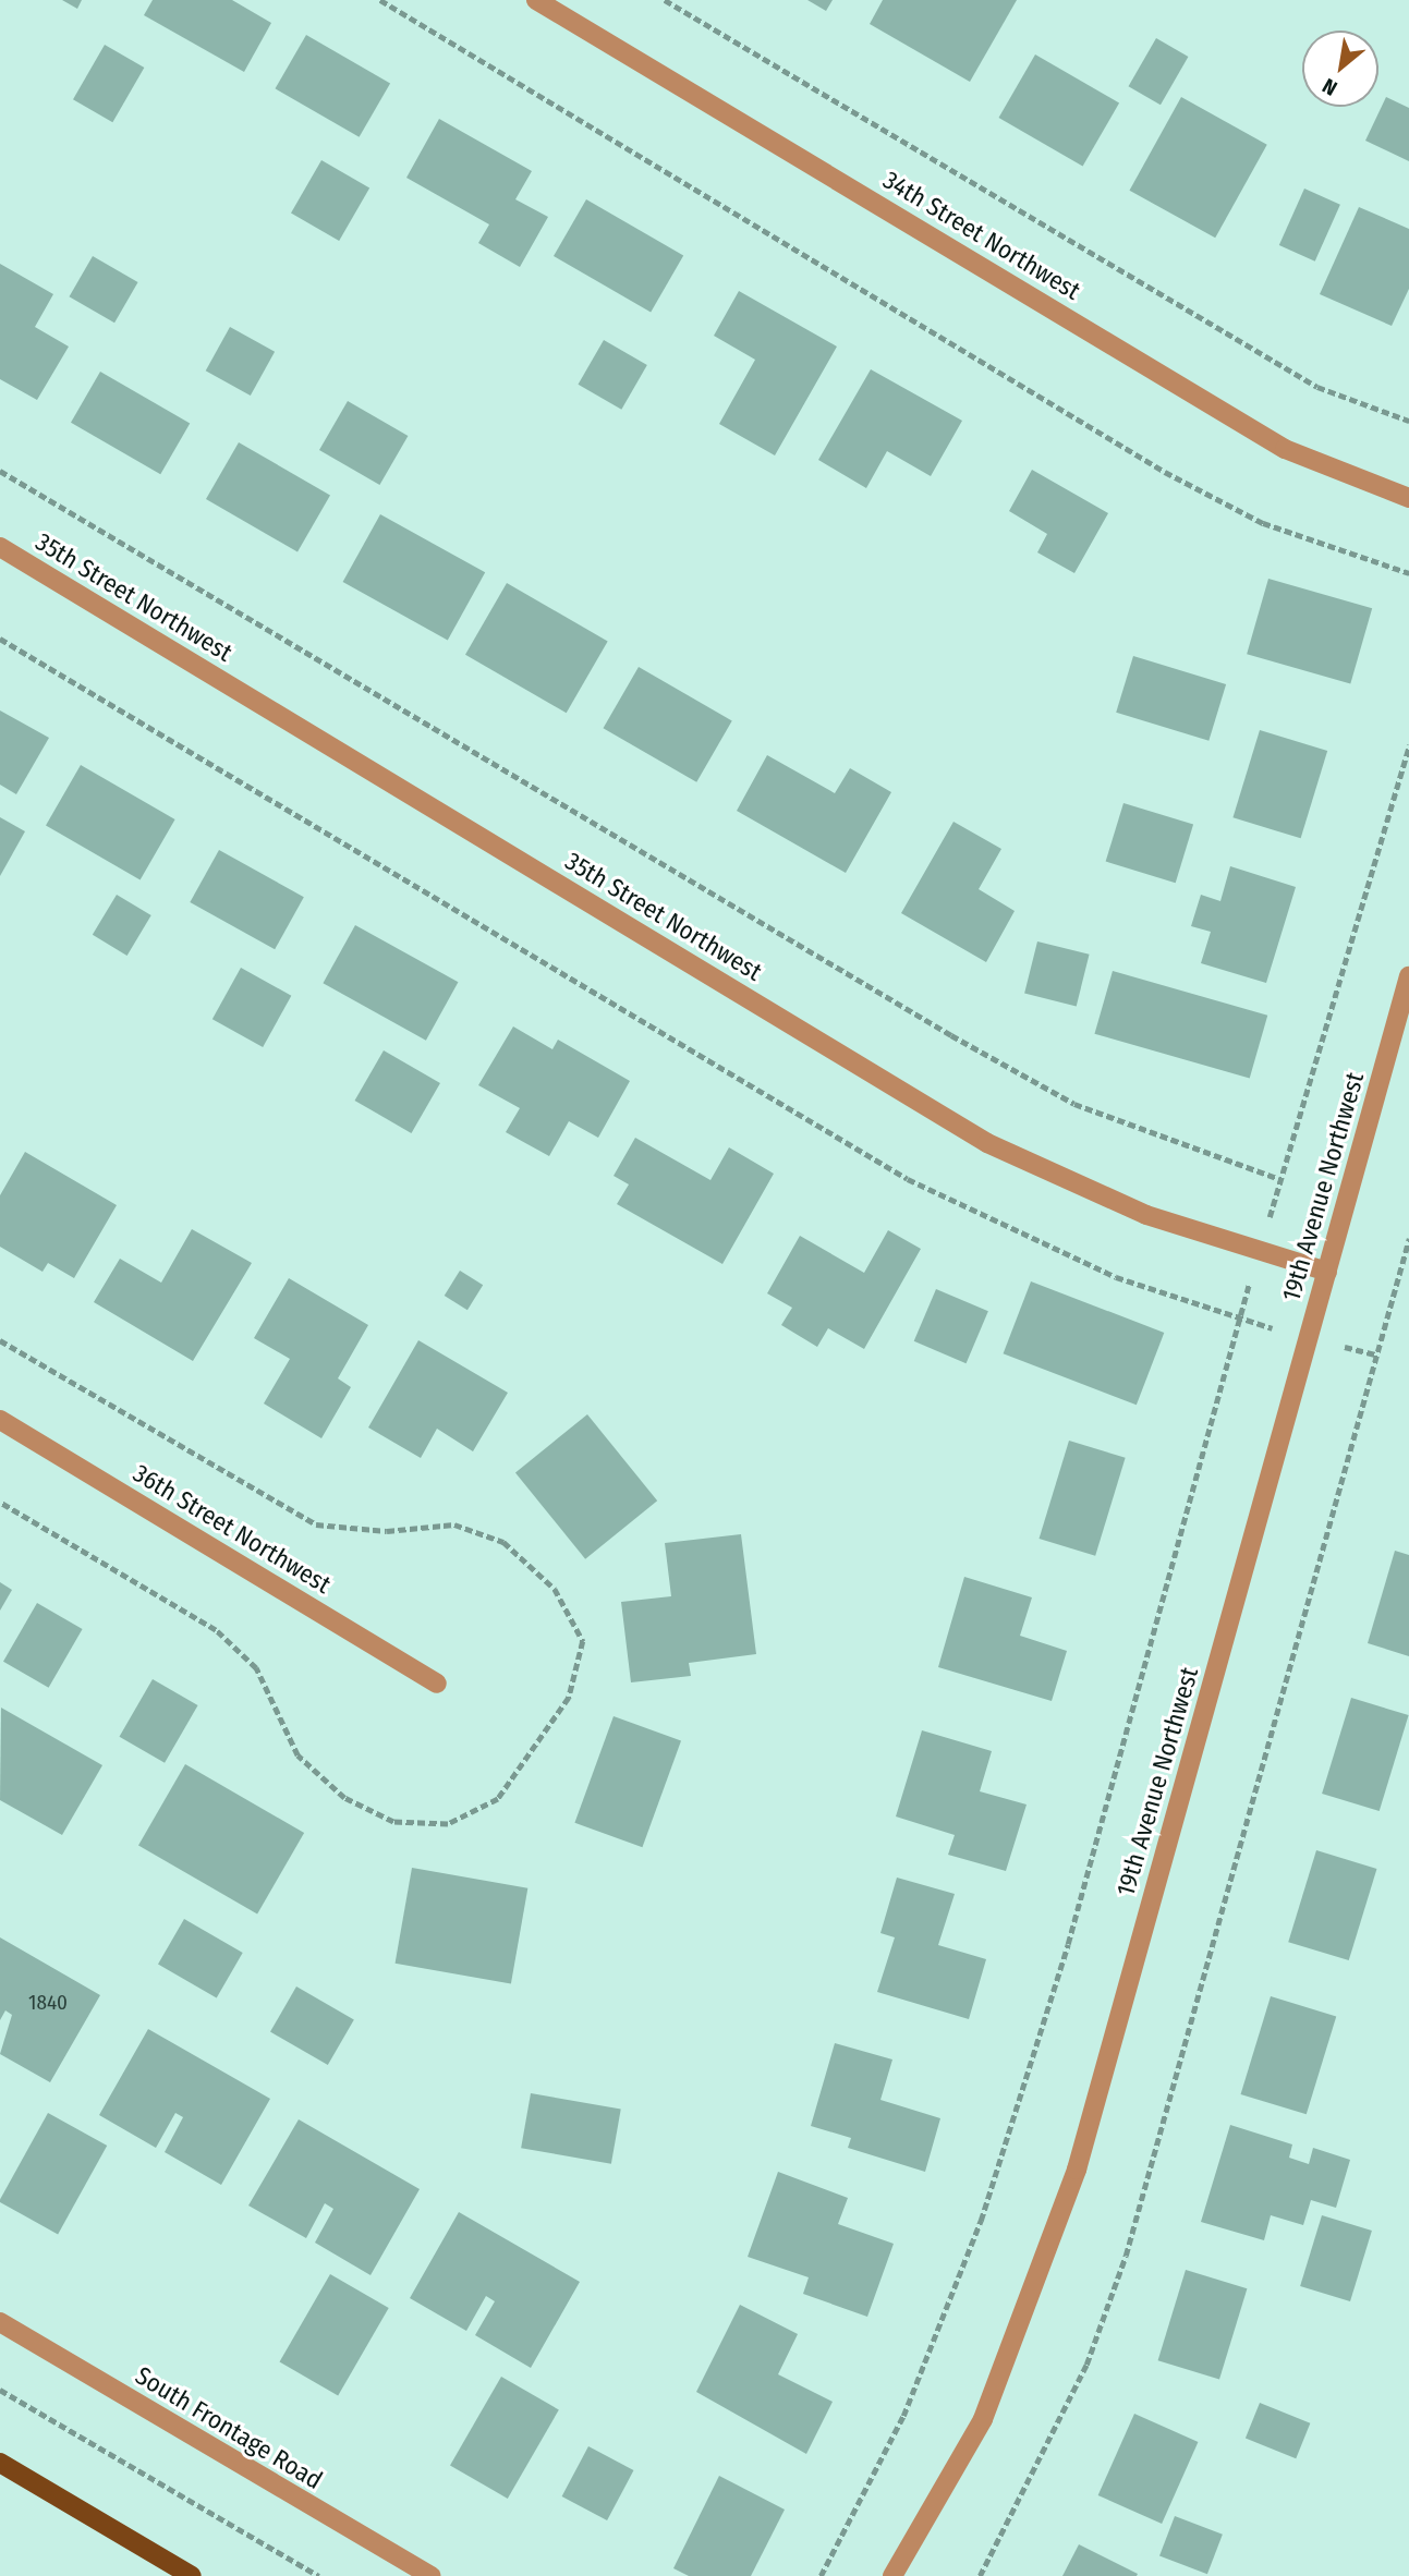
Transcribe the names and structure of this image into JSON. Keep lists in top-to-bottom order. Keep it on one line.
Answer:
{"streets":{"street":["34th Street Northwest","35th Street Northwest","19th Avenue Northwest","36th Street Northwest","South Frontage Road"]},"crossings":[["35th Street Northwest","19th Avenue Northwest"]],"house_numbers":["1840"],"north":"bottom left"}
